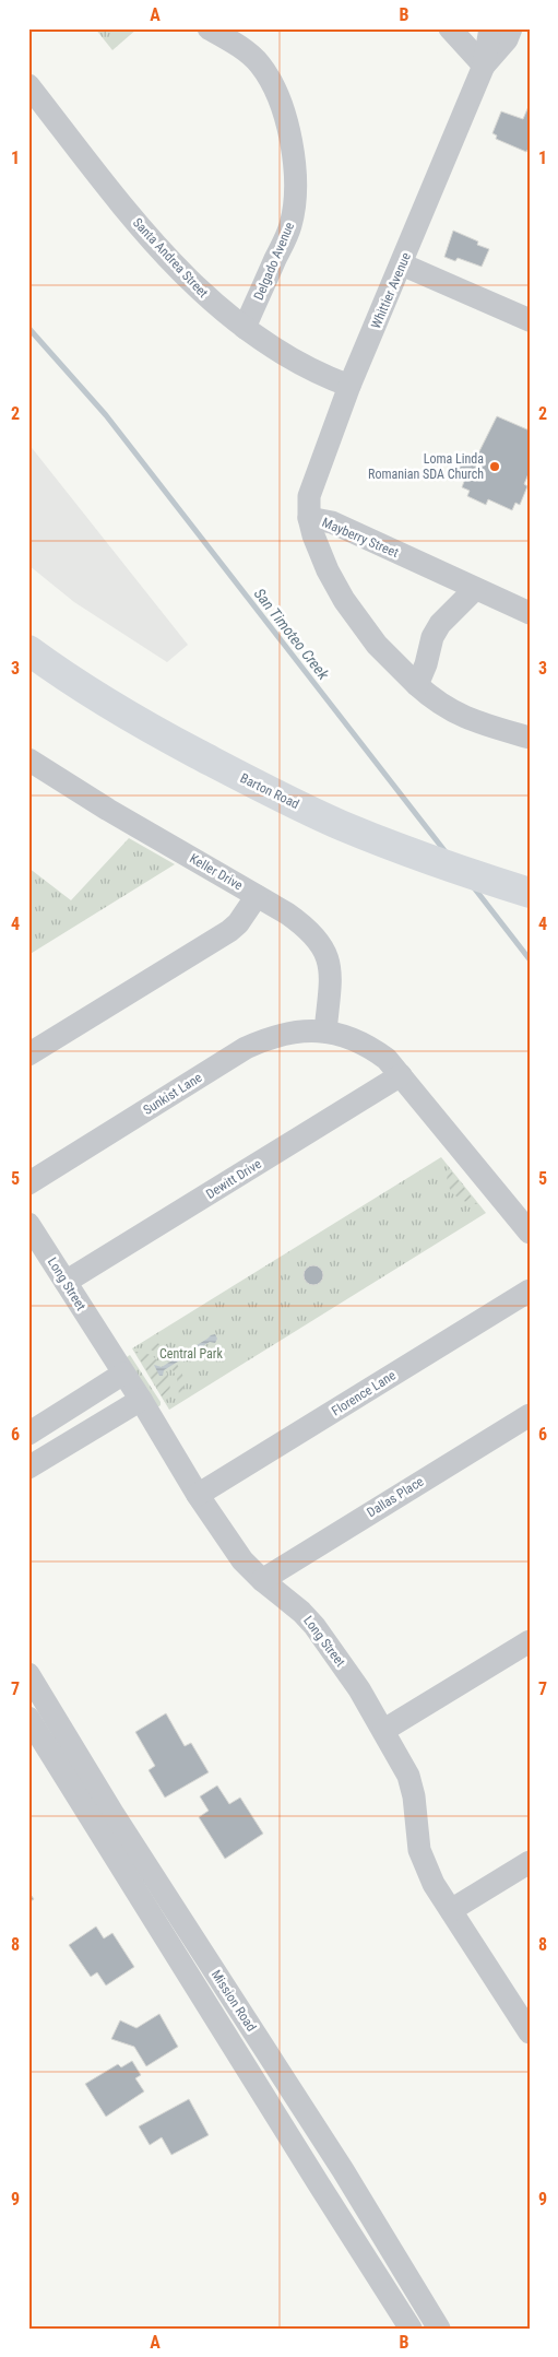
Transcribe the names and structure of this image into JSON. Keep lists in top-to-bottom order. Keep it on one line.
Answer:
{"streets":{"main road":["Barton Road"],"street":["Santa Andrea Street","Delgado Avenue","Whittier Avenue","Mayberry Street","Keller Drive","Sunkist Lane","Dewitt Drive","Long Street","Florence Lane","Dallas Place","Mission Road"]},"crossings":[["Santa Andrea Street","Delgado Avenue"],["Santa Andrea Street","Whittier Avenue"],["Whittier Avenue","Mayberry Street"],["Keller Drive","Sunkist Lane"],["Sunkist Lane","Dewitt Drive"],["Dewitt Drive","Long Street"],["Long Street","Florence Lane"],["Long Street","Dallas Place"]],"water":["San Timoteo Creek"],"parks":["Central Park"],"places":["Loma Linda Romanian SDA Church"],"grid":{"columns":["A","B"],"rows":["1","2","3","4","5","6","7","8","9"]}}
